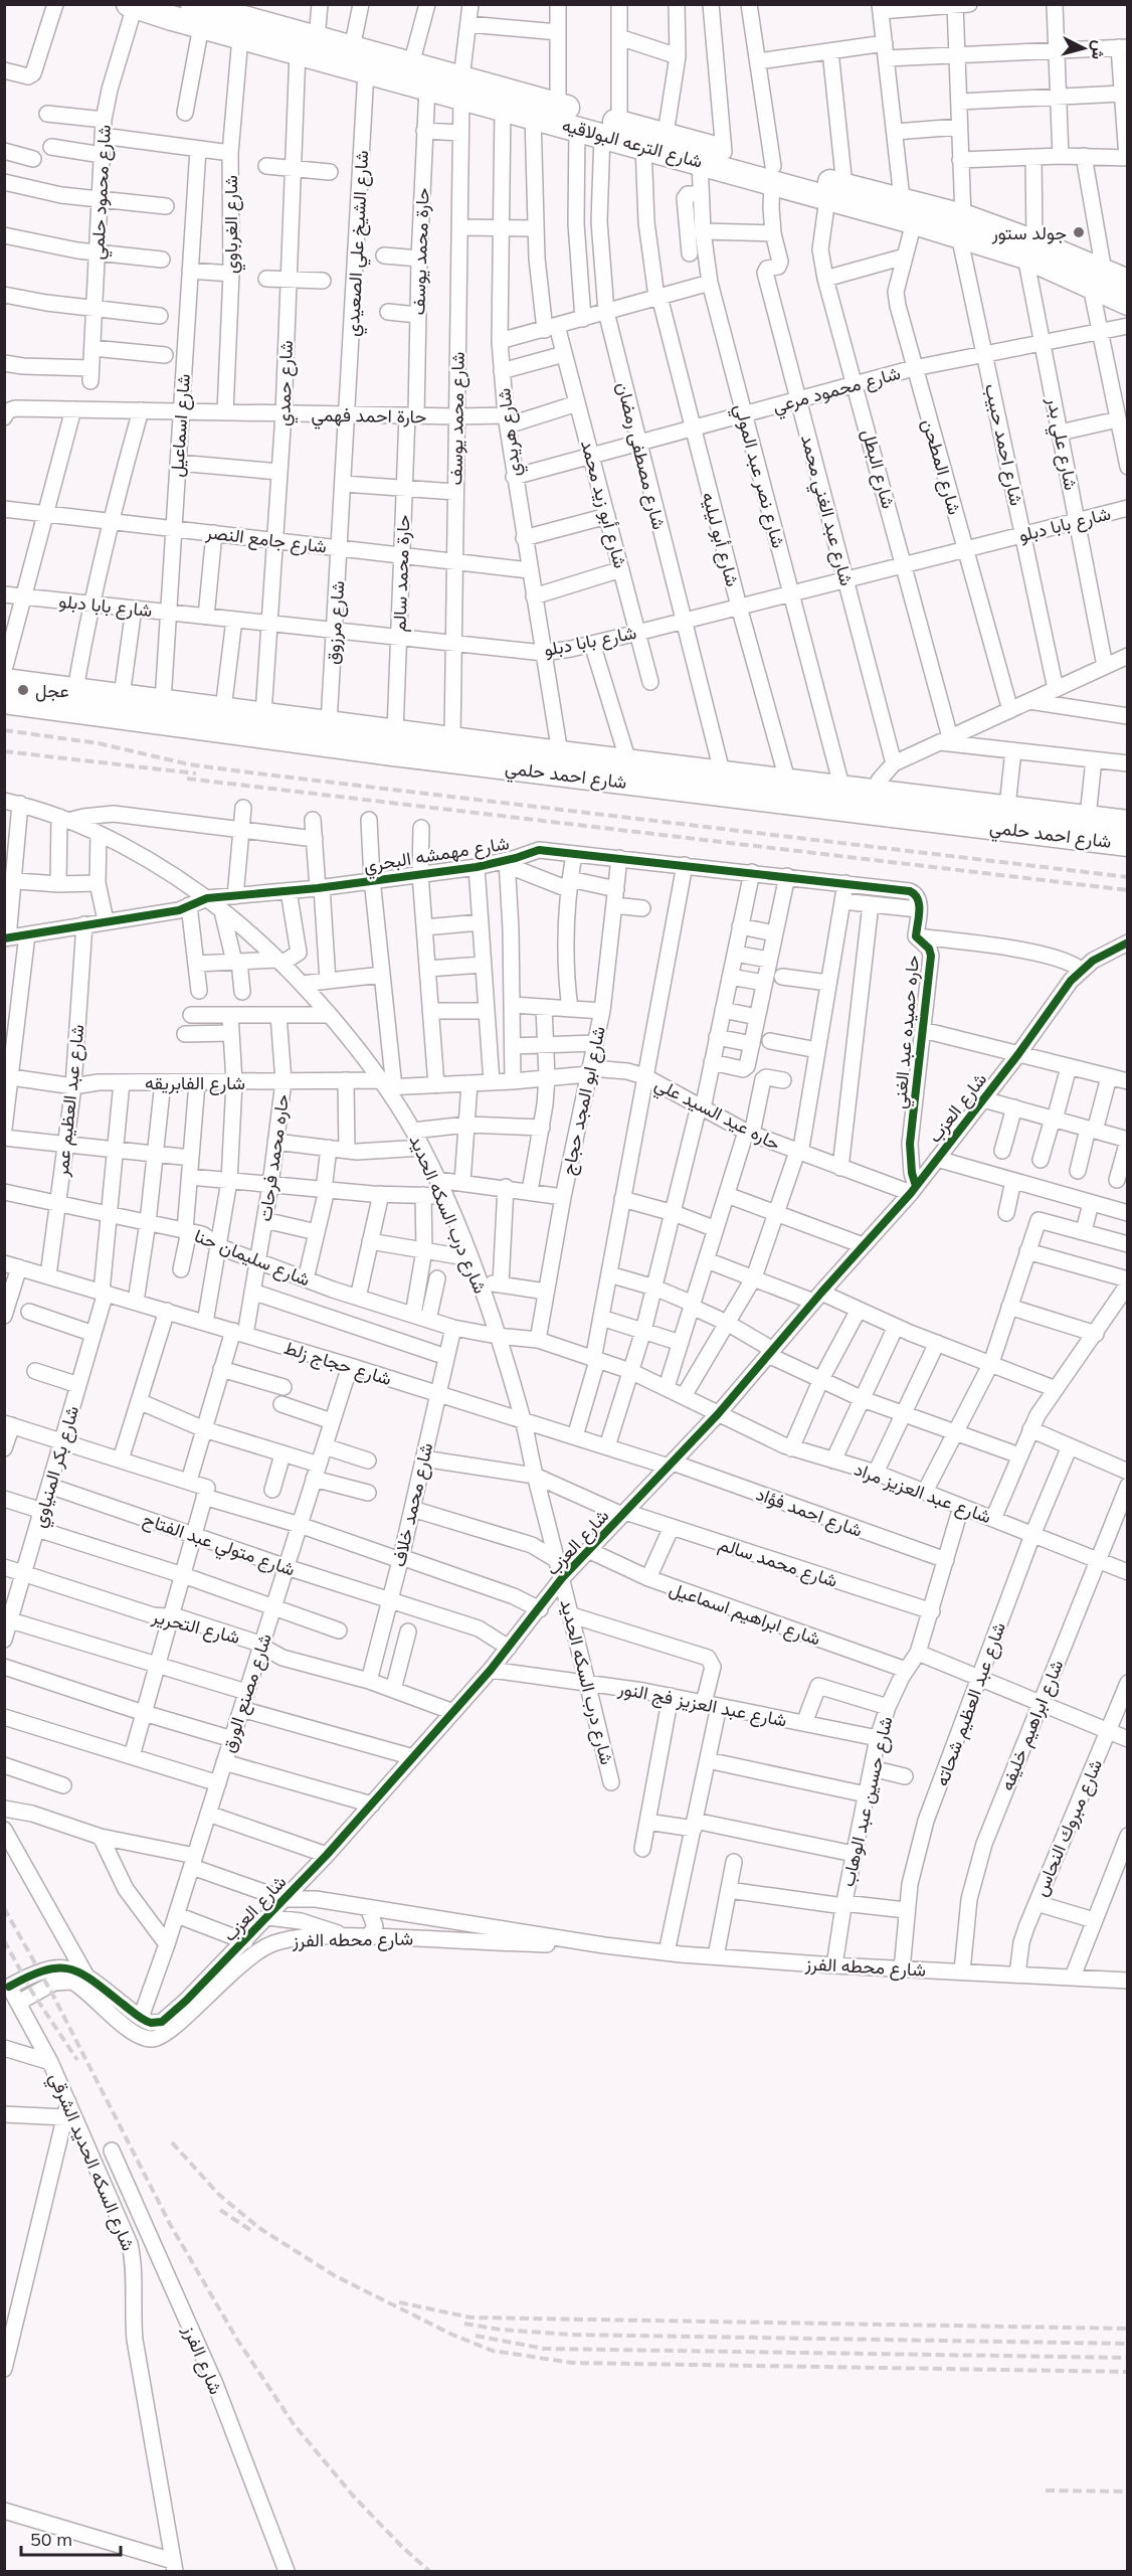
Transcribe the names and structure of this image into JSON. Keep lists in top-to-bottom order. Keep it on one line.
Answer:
{"streets":{"main road":["شارع الترعه البولاقيه","شارع احمد حلمي"],"street":["شارع محمود حلمي","شارع الغرباوي","شارع الشيخ علي الصعيدي","حارة محمد يوسف","شارع حمدي","شارع محمود مرعي","حارة احمد فهمي","شارع محمد يوسف","شارع اسماعيل","شارع هريدي","شارع علي بدر","شارع احمد حبيب","شارع مصطفى رمضان","شارع المطحن","شارع البطل","شارع نصر عبد المولي","شارع أبو زيد محمد","شارع عبد الغني محمد","شارع بابا دبلو","شارع جامع النصر","شارع أبو ليليه","حارة محمد سالم","شارع مرزوق","شارع مهمشه البحري","حاره حميده عبد الغني","شارع الفابريقه","شارع عبد العظيم عمر","شارع ابو المجد حجاج","شارع العزب","حاره عيد السيد علي","حاره محمد فرحات","شارع درب السكه الحديد","شارع سليمان حنا","شارع حجاج زلط","شارع بكر المنياوي","شارع عبد العزيز مراد","شارع محمد خلاف","شارع احمد فؤاد","شارع متولي عبد الفتاح","شارع محمد سالم","شارع ابراهيم اسماعيل","شارع التحرير","شارع مصنع الورق","شارع عبد العزيز فج النور","شارع عبد العظيم شحاته","شارع ابراهيم خليفه","شارع حسين عبد الوهاب","شارع مبروك النحاس","شارع محطه الفرز","شارع السكه الحديد الشرقي","شارع الفرز"]},"crossings":[["شارع الترعه البولاقيه","شارع محمود حلمي"],["شارع الترعه البولاقيه","شارع الغرباوي"],["شارع الترعه البولاقيه","شارع الشيخ علي الصعيدي"],["شارع الترعه البولاقيه","حارة محمد يوسف"],["شارع الترعه البولاقيه","شارع حمدي"],["شارع الترعه البولاقيه","شارع محمد يوسف"],["شارع الترعه البولاقيه","شارع هريدي"],["شارع الترعه البولاقيه","شارع علي بدر"],["شارع الترعه البولاقيه","شارع احمد حبيب"],["شارع الترعه البولاقيه","شارع مصطفى رمضان"],["شارع الترعه البولاقيه","شارع المطحن"],["شارع الترعه البولاقيه","شارع البطل"],["شارع الترعه البولاقيه","شارع نصر عبد المولي"],["شارع الترعه البولاقيه","شارع أبو زيد محمد"],["شارع الترعه البولاقيه","شارع أبو ليليه"],["شارع الغرباوي","حارة احمد فهمي"],["شارع الشيخ علي الصعيدي","حارة احمد فهمي"],["شارع الشيخ علي الصعيدي","شارع مرزوق"],["حارة محمد يوسف","حارة احمد فهمي"],["حارة محمد يوسف","حارة محمد سالم"],["شارع حمدي","حارة احمد فهمي"],["شارع حمدي","شارع بابا دبلو"],["شارع حمدي","شارع جامع النصر"],["شارع حمدي","شارع احمد حلمي"],["شارع محمود مرعي","شارع هريدي"],["شارع محمود مرعي","شارع علي بدر"],["شارع محمود مرعي","شارع احمد حبيب"],["شارع محمود مرعي","شارع مصطفى رمضان"],["شارع محمود مرعي","شارع المطحن"],["شارع محمود مرعي","شارع البطل"],["شارع محمود مرعي","شارع نصر عبد المولي"],["شارع محمود مرعي","شارع أبو زيد محمد"],["شارع محمود مرعي","شارع عبد الغني محمد"],["شارع محمود مرعي","شارع أبو ليليه"],["حارة احمد فهمي","شارع محمد يوسف"],["حارة احمد فهمي","شارع اسماعيل"],["حارة احمد فهمي","شارع هريدي"],["حارة احمد فهمي","شارع أبو زيد محمد"],["حارة احمد فهمي","حارة محمد سالم"],["حارة احمد فهمي","شارع مرزوق"],["شارع محمد يوسف","شارع بابا دبلو"],["شارع محمد يوسف","شارع جامع النصر"],["شارع محمد يوسف","شارع احمد حلمي"],["شارع اسماعيل","شارع بابا دبلو"],["شارع اسماعيل","شارع جامع النصر"],["شارع اسماعيل","شارع احمد حلمي"],["شارع هريدي","شارع بابا دبلو"],["شارع هريدي","شارع جامع النصر"],["شارع هريدي","شارع احمد حلمي"],["شارع علي بدر","شارع بابا دبلو"],["شارع احمد حبيب","شارع بابا دبلو"],["شارع مصطفى رمضان","شارع بابا دبلو"],["شارع مصطفى رمضان","شارع احمد حلمي"],["شارع المطحن","شارع بابا دبلو"],["شارع البطل","شارع بابا دبلو"],["شارع نصر عبد المولي","شارع بابا دبلو"],["شارع نصر عبد المولي","شارع احمد حلمي"],["شارع أبو زيد محمد","شارع بابا دبلو"],["شارع عبد الغني محمد","شارع بابا دبلو"],["شارع بابا دبلو","شارع أبو ليليه"],["شارع بابا دبلو","حارة محمد سالم"],["شارع بابا دبلو","شارع مرزوق"],["شارع جامع النصر","حارة محمد سالم"],["شارع جامع النصر","شارع مرزوق"],["شارع أبو ليليه","شارع احمد حلمي"],["حارة محمد سالم","شارع احمد حلمي"],["شارع مرزوق","شارع احمد حلمي"],["شارع مهمشه البحري","حاره حميده عبد الغني"],["شارع مهمشه البحري","شارع عبد العظيم عمر"],["شارع مهمشه البحري","شارع ابو المجد حجاج"],["شارع مهمشه البحري","شارع درب السكه الحديد"],["حاره حميده عبد الغني","شارع العزب"],["حاره حميده عبد الغني","حاره عيد السيد علي"],["شارع الفابريقه","شارع عبد العظيم عمر"],["شارع الفابريقه","شارع ابو المجد حجاج"],["شارع الفابريقه","حاره عيد السيد علي"],["شارع الفابريقه","حاره محمد فرحات"],["شارع الفابريقه","شارع درب السكه الحديد"],["شارع الفابريقه","شارع بكر المنياوي"],["شارع عبد العظيم عمر","شارع سليمان حنا"],["شارع عبد العظيم عمر","شارع حجاج زلط"],["شارع ابو المجد حجاج","حاره عيد السيد علي"],["شارع ابو المجد حجاج","شارع سليمان حنا"],["شارع العزب","حاره عيد السيد علي"],["شارع العزب","شارع درب السكه الحديد"],["شارع العزب","شارع حجاج زلط"],["شارع العزب","شارع عبد العزيز مراد"],["شارع العزب","شارع احمد فؤاد"],["شارع العزب","شارع متولي عبد الفتاح"],["شارع العزب","شارع محمد سالم"],["شارع العزب","شارع ابراهيم اسماعيل"],["شارع العزب","شارع التحرير"],["شارع العزب","شارع مصنع الورق"],["شارع العزب","شارع عبد العزيز فج النور"],["شارع العزب","شارع محطه الفرز"],["حاره محمد فرحات","شارع سليمان حنا"],["حاره محمد فرحات","شارع حجاج زلط"],["شارع درب السكه الحديد","شارع سليمان حنا"],["شارع درب السكه الحديد","شارع حجاج زلط"],["شارع درب السكه الحديد","شارع محمد سالم"],["شارع درب السكه الحديد","شارع عبد العزيز فج النور"],["شارع سليمان حنا","شارع بكر المنياوي"],["شارع سليمان حنا","شارع عبد العزيز مراد"],["شارع سليمان حنا","شارع محمد خلاف"],["شارع حجاج زلط","شارع بكر المنياوي"],["شارع حجاج زلط","شارع محمد خلاف"],["شارع حجاج زلط","شارع احمد فؤاد"],["شارع حجاج زلط","شارع مصنع الورق"],["شارع بكر المنياوي","شارع متولي عبد الفتاح"],["شارع بكر المنياوي","شارع التحرير"],["شارع عبد العزيز مراد","شارع عبد العظيم شحاته"],["شارع عبد العزيز مراد","شارع ابراهيم خليفه"],["شارع عبد العزيز مراد","شارع حسين عبد الوهاب"],["شارع محمد خلاف","شارع متولي عبد الفتاح"],["شارع محمد خلاف","شارع محمد سالم"],["شارع محمد خلاف","شارع التحرير"],["شارع احمد فؤاد","شارع حسين عبد الوهاب"],["شارع متولي عبد الفتاح","شارع مصنع الورق"],["شارع محمد سالم","شارع حسين عبد الوهاب"],["شارع ابراهيم اسماعيل","شارع حسين عبد الوهاب"],["شارع التحرير","شارع مصنع الورق"],["شارع مصنع الورق","شارع محطه الفرز"],["شارع عبد العزيز فج النور","شارع حسين عبد الوهاب"],["شارع عبد العظيم شحاته","شارع محطه الفرز"],["شارع ابراهيم خليفه","شارع محطه الفرز"],["شارع حسين عبد الوهاب","شارع محطه الفرز"],["شارع مبروك النحاس","شارع محطه الفرز"],["شارع محطه الفرز","شارع السكه الحديد الشرقي"]],"places":["جولد ستور","عجل"],"scale_bar":"50 m","north":"right"}
